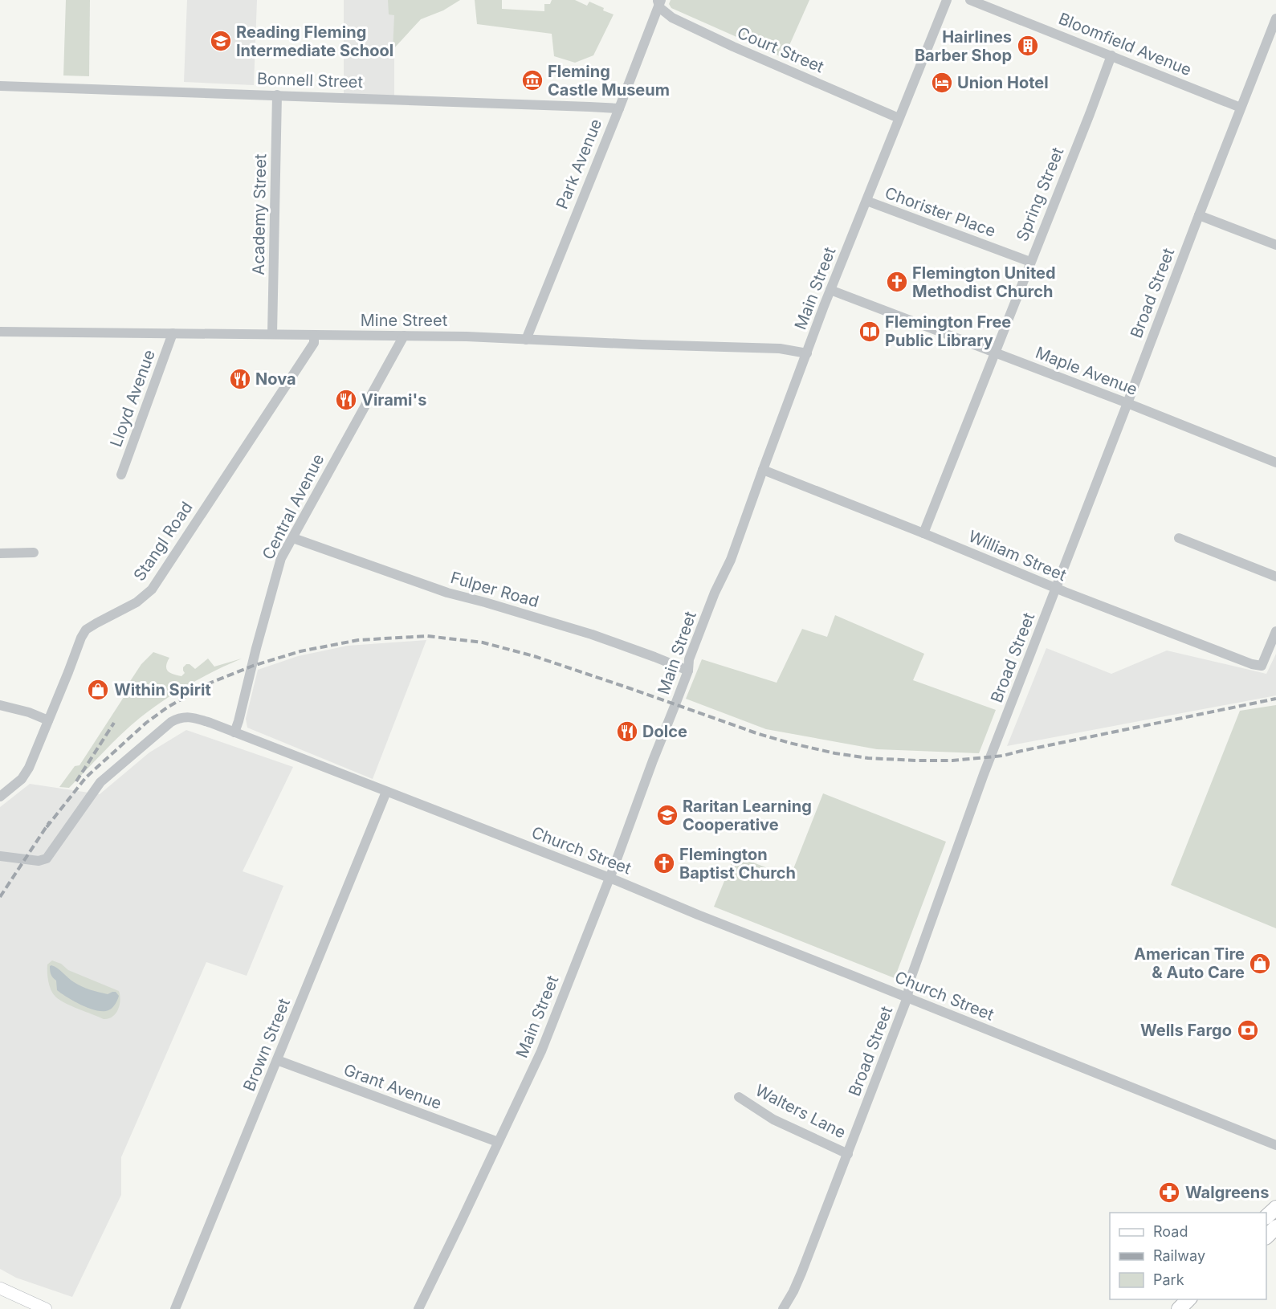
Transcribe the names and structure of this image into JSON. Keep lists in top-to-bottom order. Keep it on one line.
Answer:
{"streets":{"street":["Bloomfield Avenue","Court Street","Bonnell Street","Park Avenue","Spring Street","Chorister Place","Academy Street","Main Street","Broad Street","Mine Street","Maple Avenue","Lloyd Avenue","Central Avenue","Stangl Road","William Street","Fulper Road","Church Street","Brown Street","Grant Avenue","Walters Lane"]},"crossings":[["Bloomfield Avenue","Spring Street"],["Bloomfield Avenue","Broad Street"],["Court Street","Park Avenue"],["Court Street","Main Street"],["Bonnell Street","Park Avenue"],["Bonnell Street","Academy Street"],["Park Avenue","Mine Street"],["Spring Street","Chorister Place"],["Spring Street","Maple Avenue"],["Spring Street","William Street"],["Chorister Place","Main Street"],["Academy Street","Mine Street"],["Main Street","Mine Street"],["Main Street","Maple Avenue"],["Main Street","William Street"],["Main Street","Fulper Road"],["Main Street","Church Street"],["Main Street","Grant Avenue"],["Broad Street","Maple Avenue"],["Broad Street","William Street"],["Broad Street","Church Street"],["Broad Street","Walters Lane"],["Mine Street","Lloyd Avenue"],["Mine Street","Central Avenue"],["Mine Street","Stangl Road"],["Central Avenue","Fulper Road"],["Central Avenue","Church Street"],["Church Street","Brown Street"],["Brown Street","Grant Avenue"]],"places":{"school or university":["Reading Fleming Intermediate School","Raritan Learning Cooperative"],"building":["Hairlines Barber Shop"],"museum":["Fleming Castle Museum"],"hotel":["Union Hotel"],"church":["Flemington United Methodist Church","Flemington Baptist Church"],"library":["Flemington Free Public Library"],"restaurant":["Nova","Virami's","Dolce"],"shop":["Within Spirit","American Tire & Auto Care"],"bank":["Wells Fargo"],"pharmacy":["Walgreens"]},"legend":["Road","Railway","Park"]}
